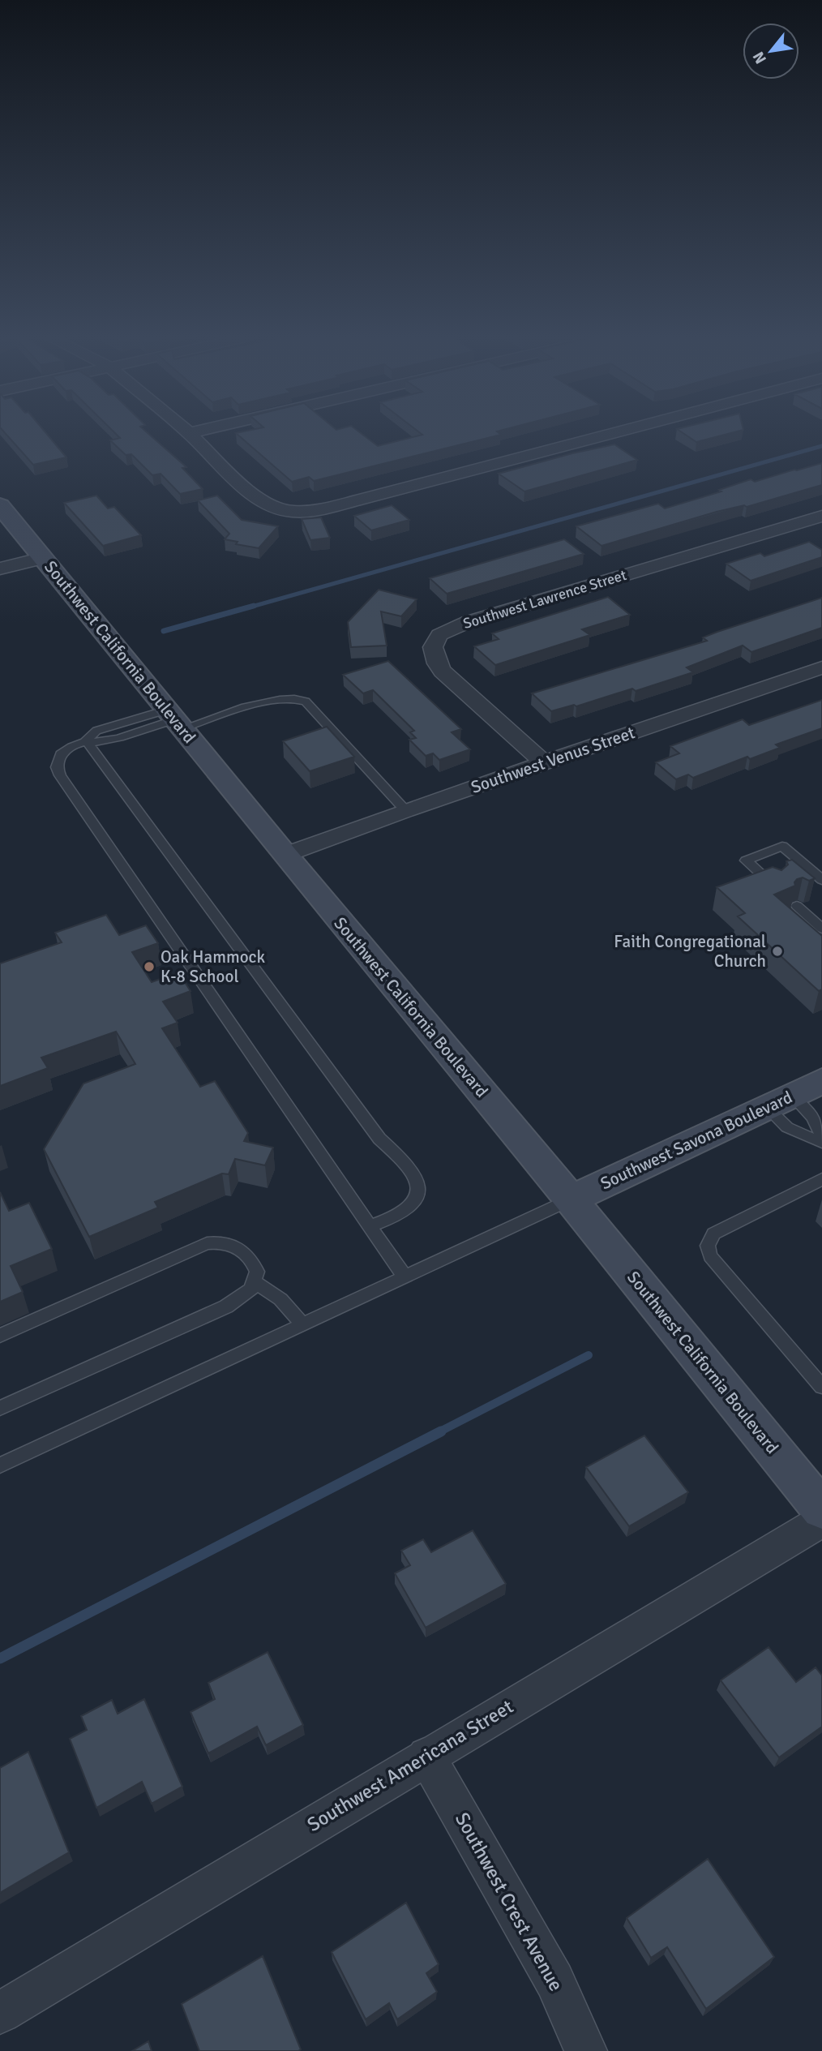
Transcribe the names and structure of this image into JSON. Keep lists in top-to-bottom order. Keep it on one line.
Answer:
{"streets":{"street":["Southwest Lawrence Street","Southwest California Boulevard","Southwest Venus Street","Southwest Savona Boulevard","Southwest Americana Street","Southwest Crest Avenue"]},"crossings":[["Southwest Lawrence Street","Southwest Venus Street"],["Southwest California Boulevard","Southwest Venus Street"],["Southwest California Boulevard","Southwest Savona Boulevard"],["Southwest Americana Street","Southwest Crest Avenue"]],"places":["Faith Congregational Church","Oak Hammock K-8 School"],"north":"bottom left"}
